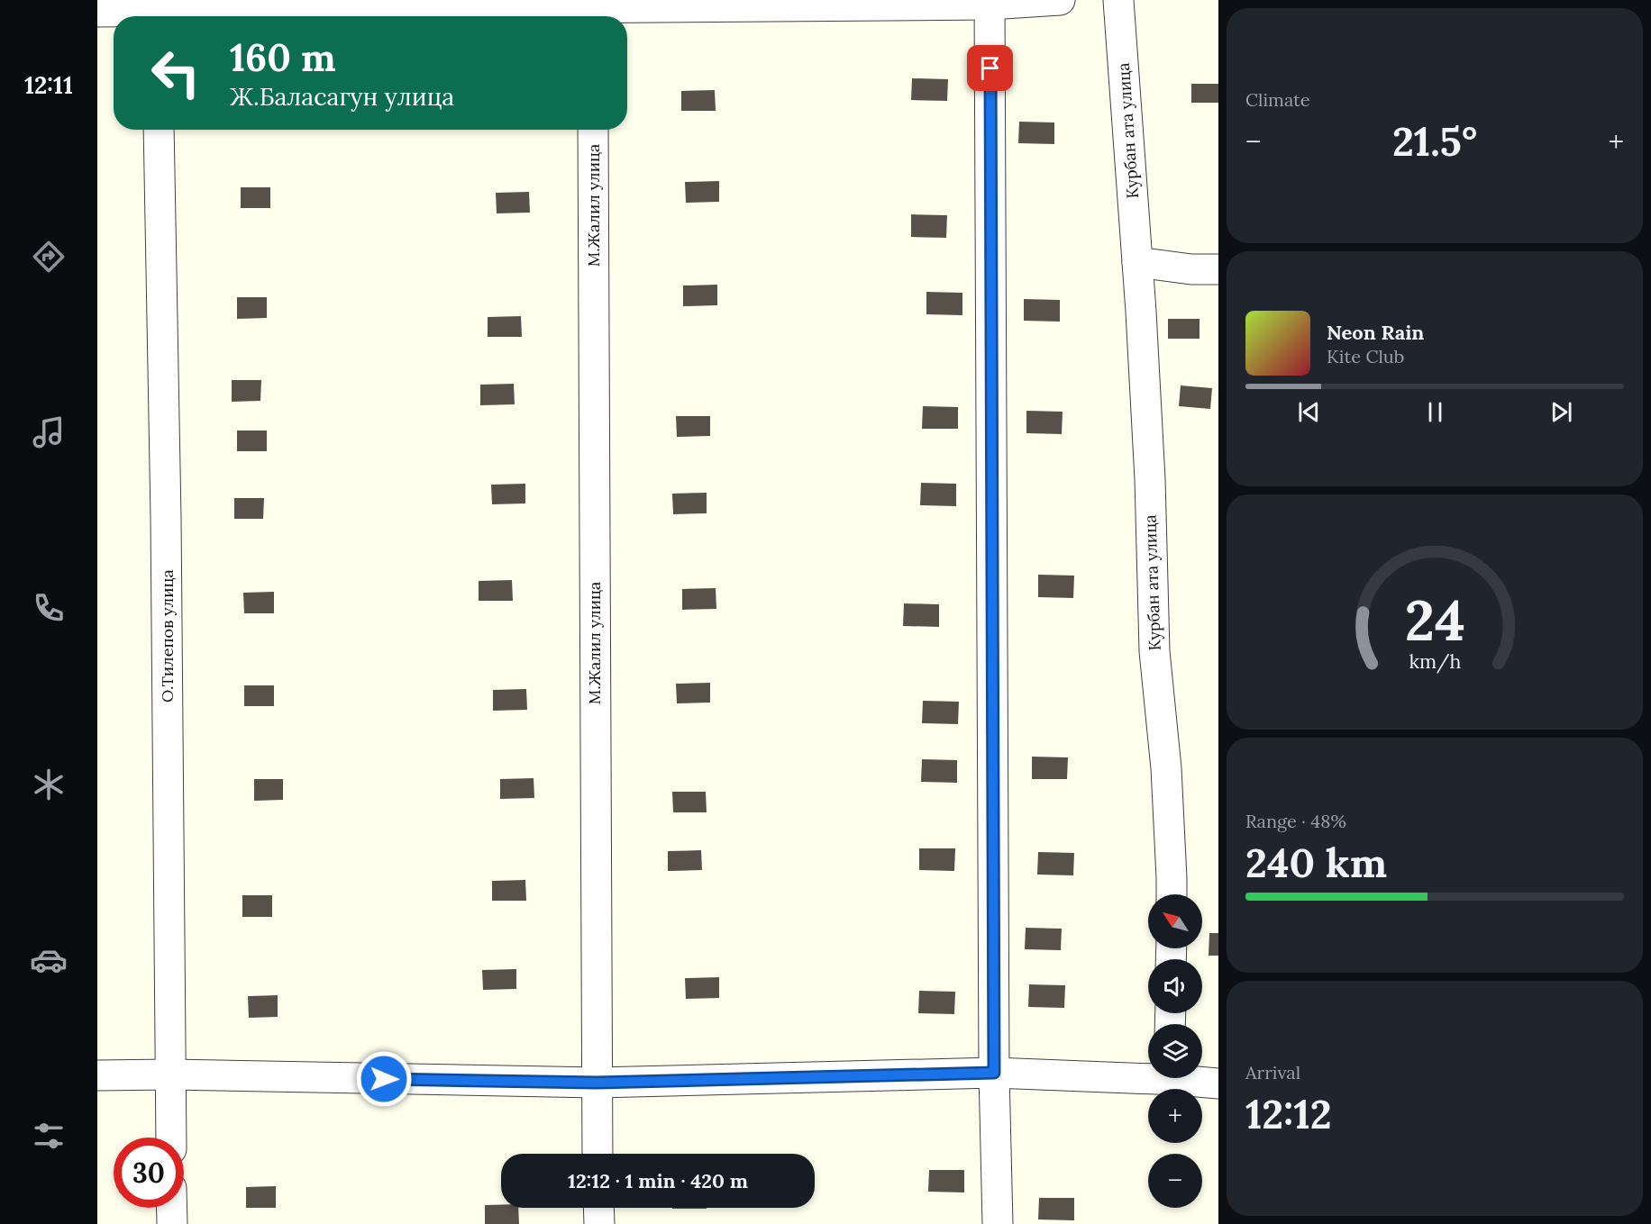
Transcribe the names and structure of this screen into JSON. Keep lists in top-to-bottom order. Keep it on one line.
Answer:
{"streets":{"street":["Курбан ата улица","М.Жалил улица","О.Тилепов улица"]},"north":"top left","page":{"tabs":"12:11","tile":["Climate",["Range · 48%","240 km"],["Arrival","12:12"]],"turn":["160 m","Ж.Баласагун улица"],"heat":["−","21.5°","+"],"song":["Neon Rain","Kite Club"],"map_buttons":["+","−"],"limit":"30","trip":"12:12 · 1 min · 420 m","gauge":["24","km/h"]}}
